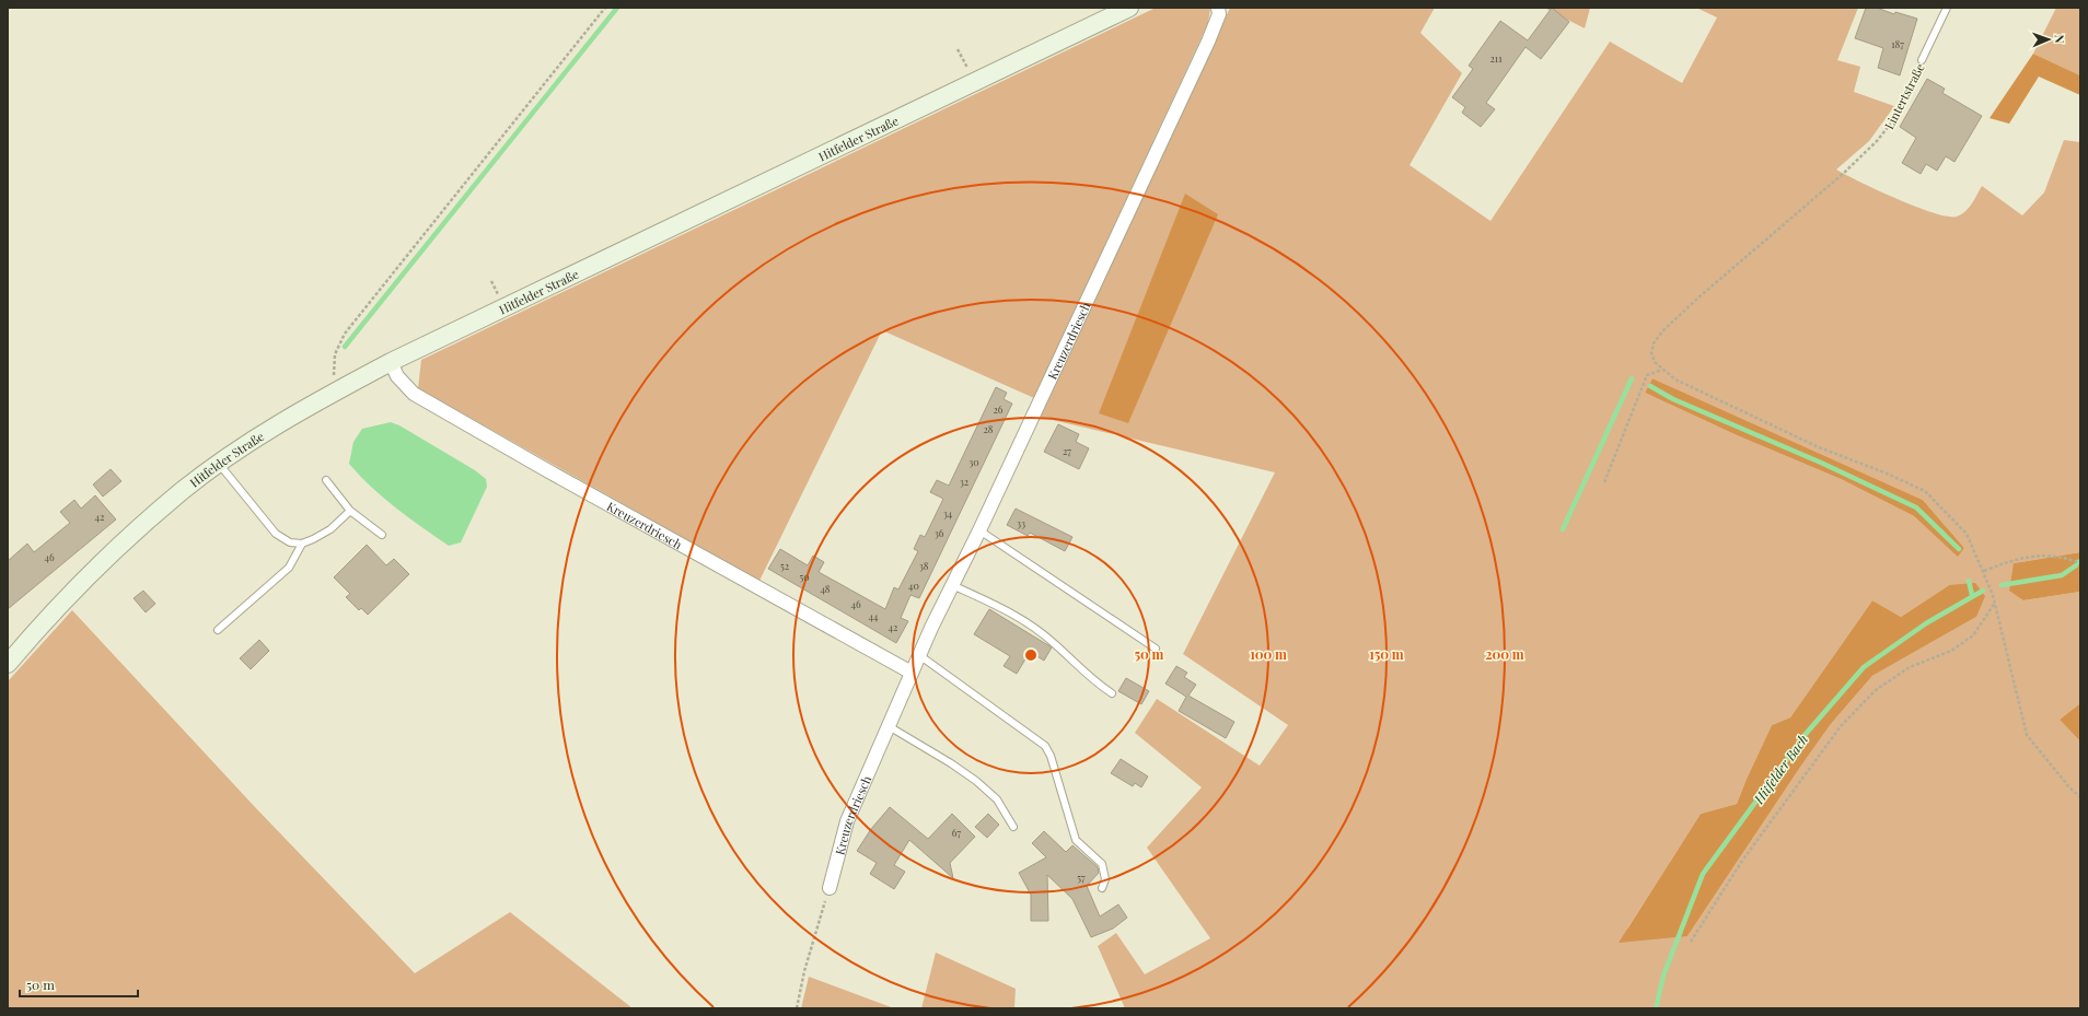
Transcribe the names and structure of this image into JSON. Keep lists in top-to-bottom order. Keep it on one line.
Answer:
{"streets":{"main road":["Hitfelder Straße"],"street":["Kreuzerdriesch"],"lane":["Lintertstraße"]},"crossings":[["Hitfelder Straße","Kreuzerdriesch"]],"water":["Hitfelder Bach"],"house_numbers":["187","211","26","28","27","30","32","34","42","33","36","46","52","38","50","40","48","46","44","42","67","57"],"scale_bar":"50 m","north":"right","rings":["50 m","100 m","150 m","200 m"]}
